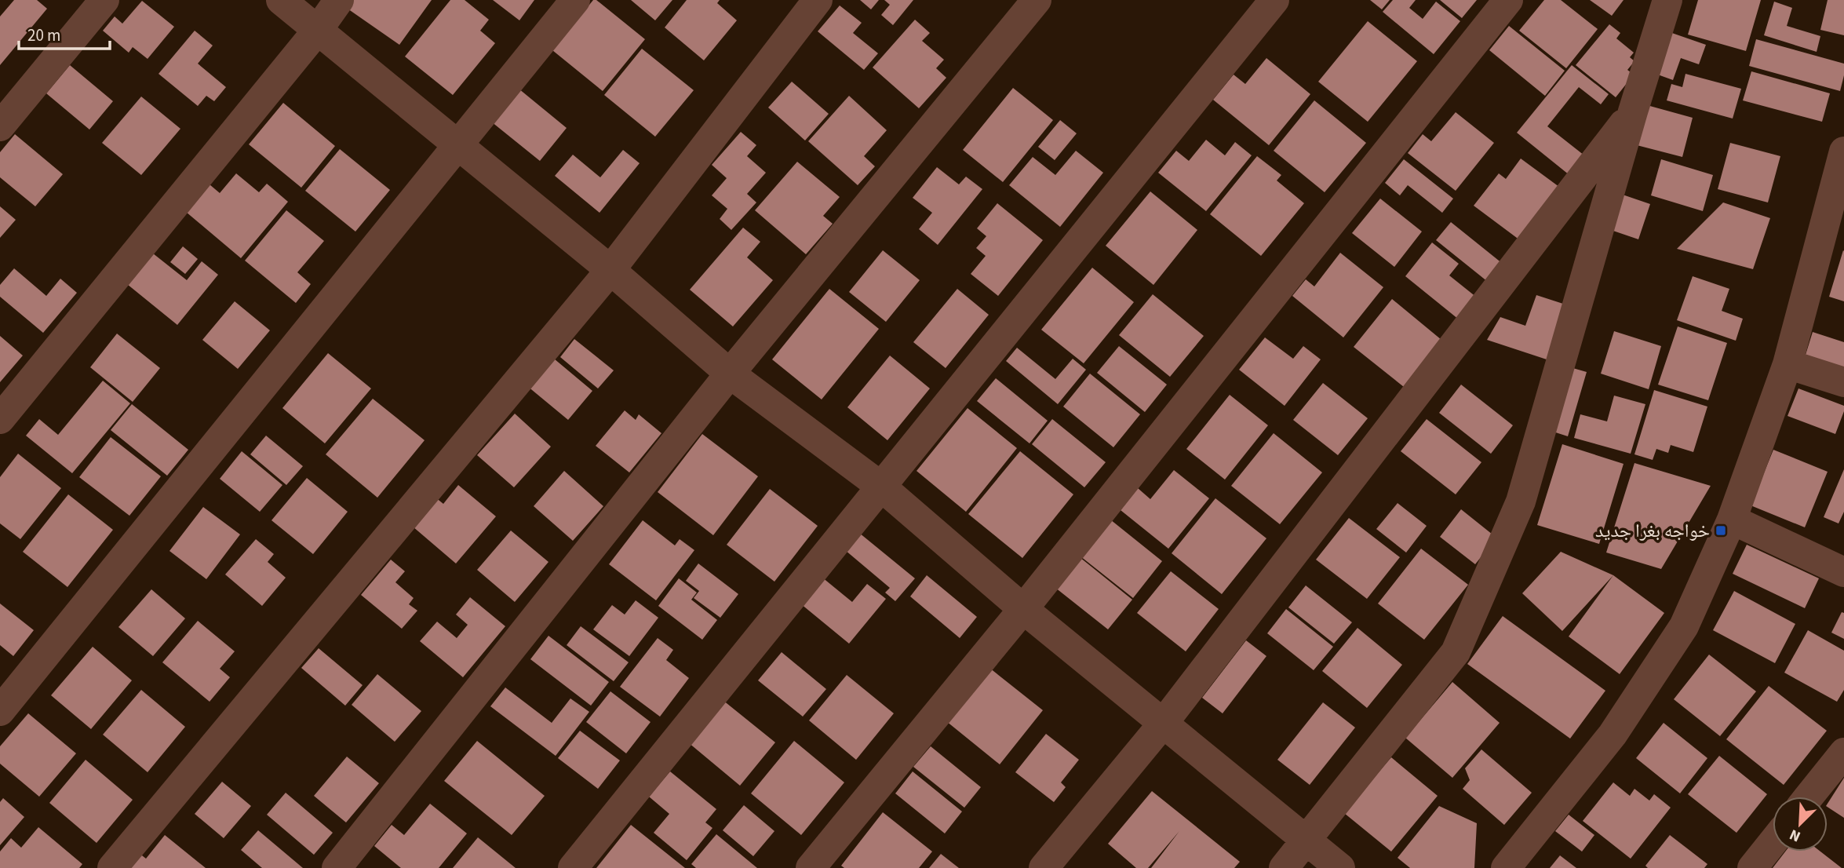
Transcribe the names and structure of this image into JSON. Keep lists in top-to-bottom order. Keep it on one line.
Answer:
{"places":{"transit":["خواجه بغرا جدید"]},"scale_bar":"20 m","north":"bottom left"}
